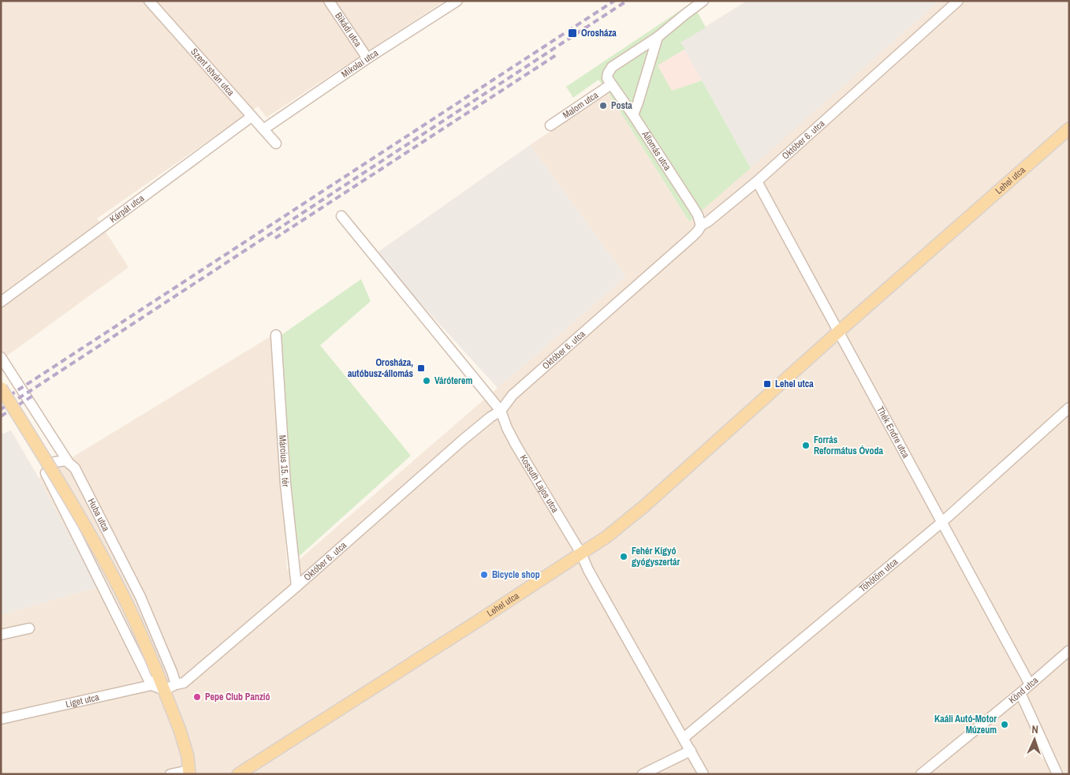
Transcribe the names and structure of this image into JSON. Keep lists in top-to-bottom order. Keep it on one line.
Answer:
{"streets":{"main road":["Lehel utca"],"street":["Bikádi utca","Mikolai utca","Szent István utca","Malom utca","Október 6. utca","Állomás utca","Kárpát utca","Thék Endre utca","Március 15. tér","Kossuth Lajos utca","Huba utca","Töhötöm utca","Könd utca","Liget utca"]},"crossings":[["Bikádi utca","Mikolai utca"],["Mikolai utca","Szent István utca"],["Szent István utca","Kárpát utca"],["Malom utca","Állomás utca"],["Október 6. utca","Állomás utca"],["Október 6. utca","Thék Endre utca"],["Október 6. utca","Március 15. tér"],["Október 6. utca","Kossuth Lajos utca"],["Október 6. utca","Huba utca"],["Lehel utca","Thék Endre utca"],["Lehel utca","Kossuth Lajos utca"],["Thék Endre utca","Töhötöm utca"],["Thék Endre utca","Könd utca"],["Kossuth Lajos utca","Töhötöm utca"]],"places":{"transit":["Orosháza","Orosháza, autóbusz-állomás","Lehel utca"],"other":["Posta","Váróterem","Forrás Református Óvoda","Fehér Kígyó gyógyszertár","Bicycle shop","Pepe Club Panzió","Kaáli Autó-Motor Múzeum"]},"north":"top"}
